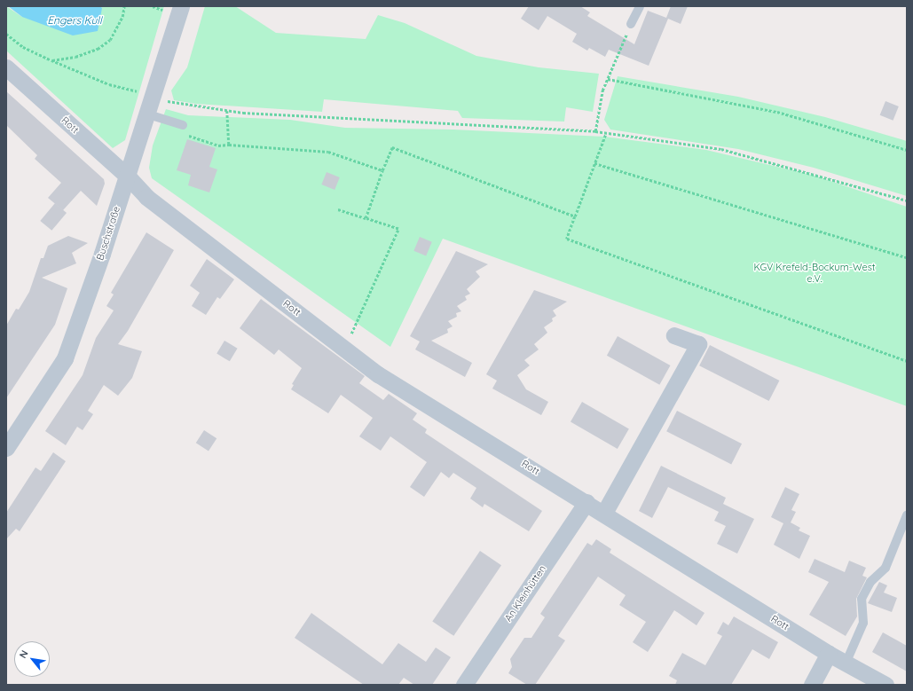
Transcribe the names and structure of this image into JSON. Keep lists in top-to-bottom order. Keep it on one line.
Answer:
{"streets":{"street":["Rott","Buschstraße","An Kleinhütten"]},"crossings":[["Rott","Buschstraße"],["Rott","An Kleinhütten"]],"water":["Engers Kull"],"parks":["KGV Krefeld-Bockum-West e.V."],"north":"top left"}
